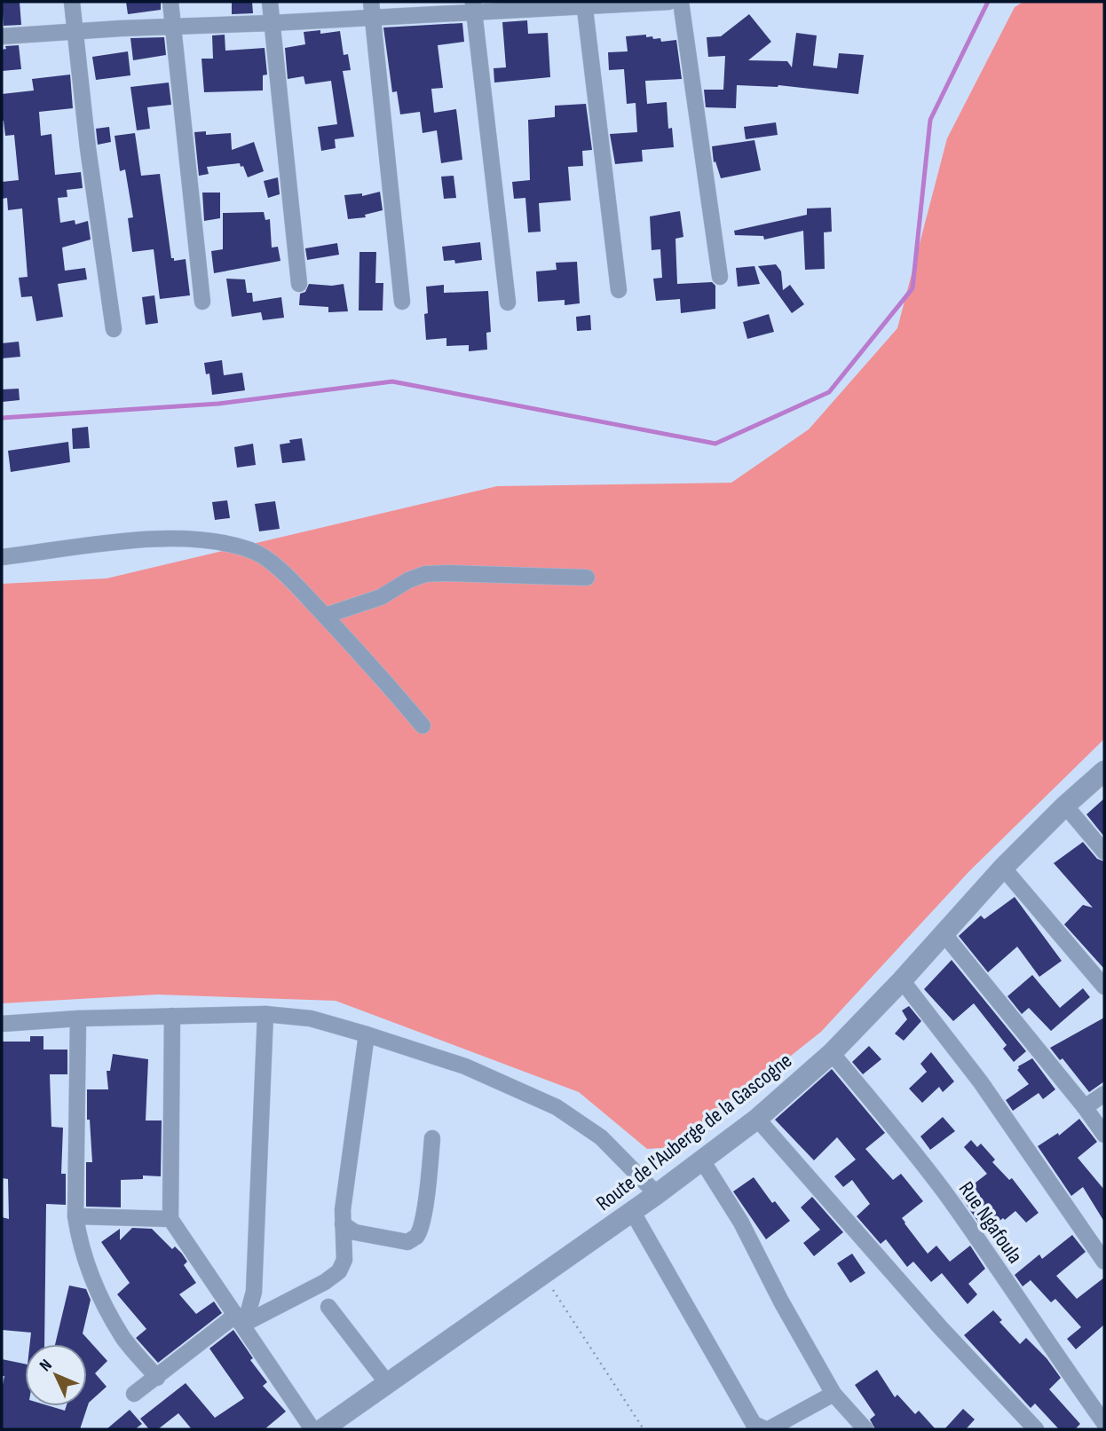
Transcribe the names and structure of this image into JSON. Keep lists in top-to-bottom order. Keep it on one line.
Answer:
{"streets":{"street":["Route de l'Auberge de la Gascogne","Rue Ngafoula"]},"crossings":[["Route de l'Auberge de la Gascogne","Rue Ngafoula"]],"north":"top left"}
